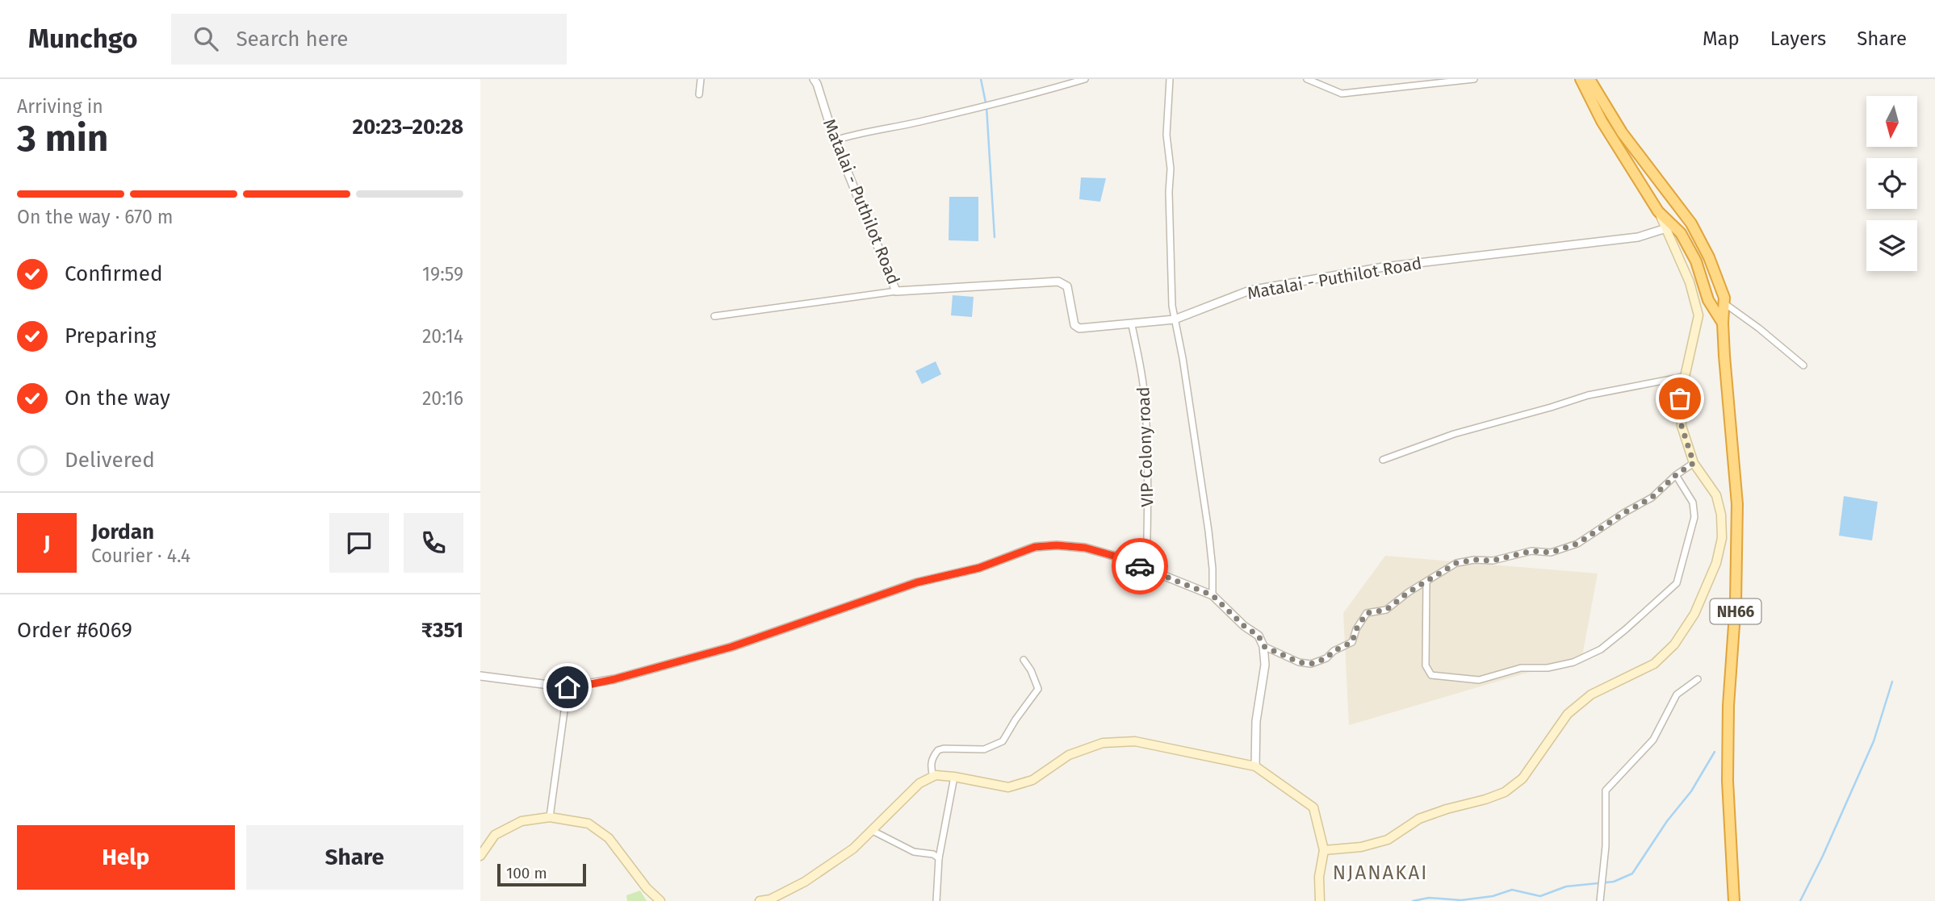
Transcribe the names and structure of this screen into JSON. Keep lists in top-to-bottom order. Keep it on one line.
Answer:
{"streets":{"highway":["NH66"],"street":["Matalai - Puthilot Road","VIP Colony road"]},"crossings":[["Matalai - Puthilot Road","VIP Colony road"],["Matalai - Puthilot Road","NH66"]],"districts":["NJANAKAI"],"scale_bar":"100 m","north":"bottom","page":{"header":"Munchgo","search":"Search here","nav":["Map","Layers","Share"],"heading":["3 min","Arriving in","20:23–20:28"],"panel":["Jordan","Courier · 4.4","Order #6069","₹351"],"bar":"On the way · 670 m","list":[["Confirmed","19:59"],["Preparing","20:14"],["On the way","20:16"],"Delivered"],"round":"J","buttons":["Help","Share"],"scale":"100 m"}}
